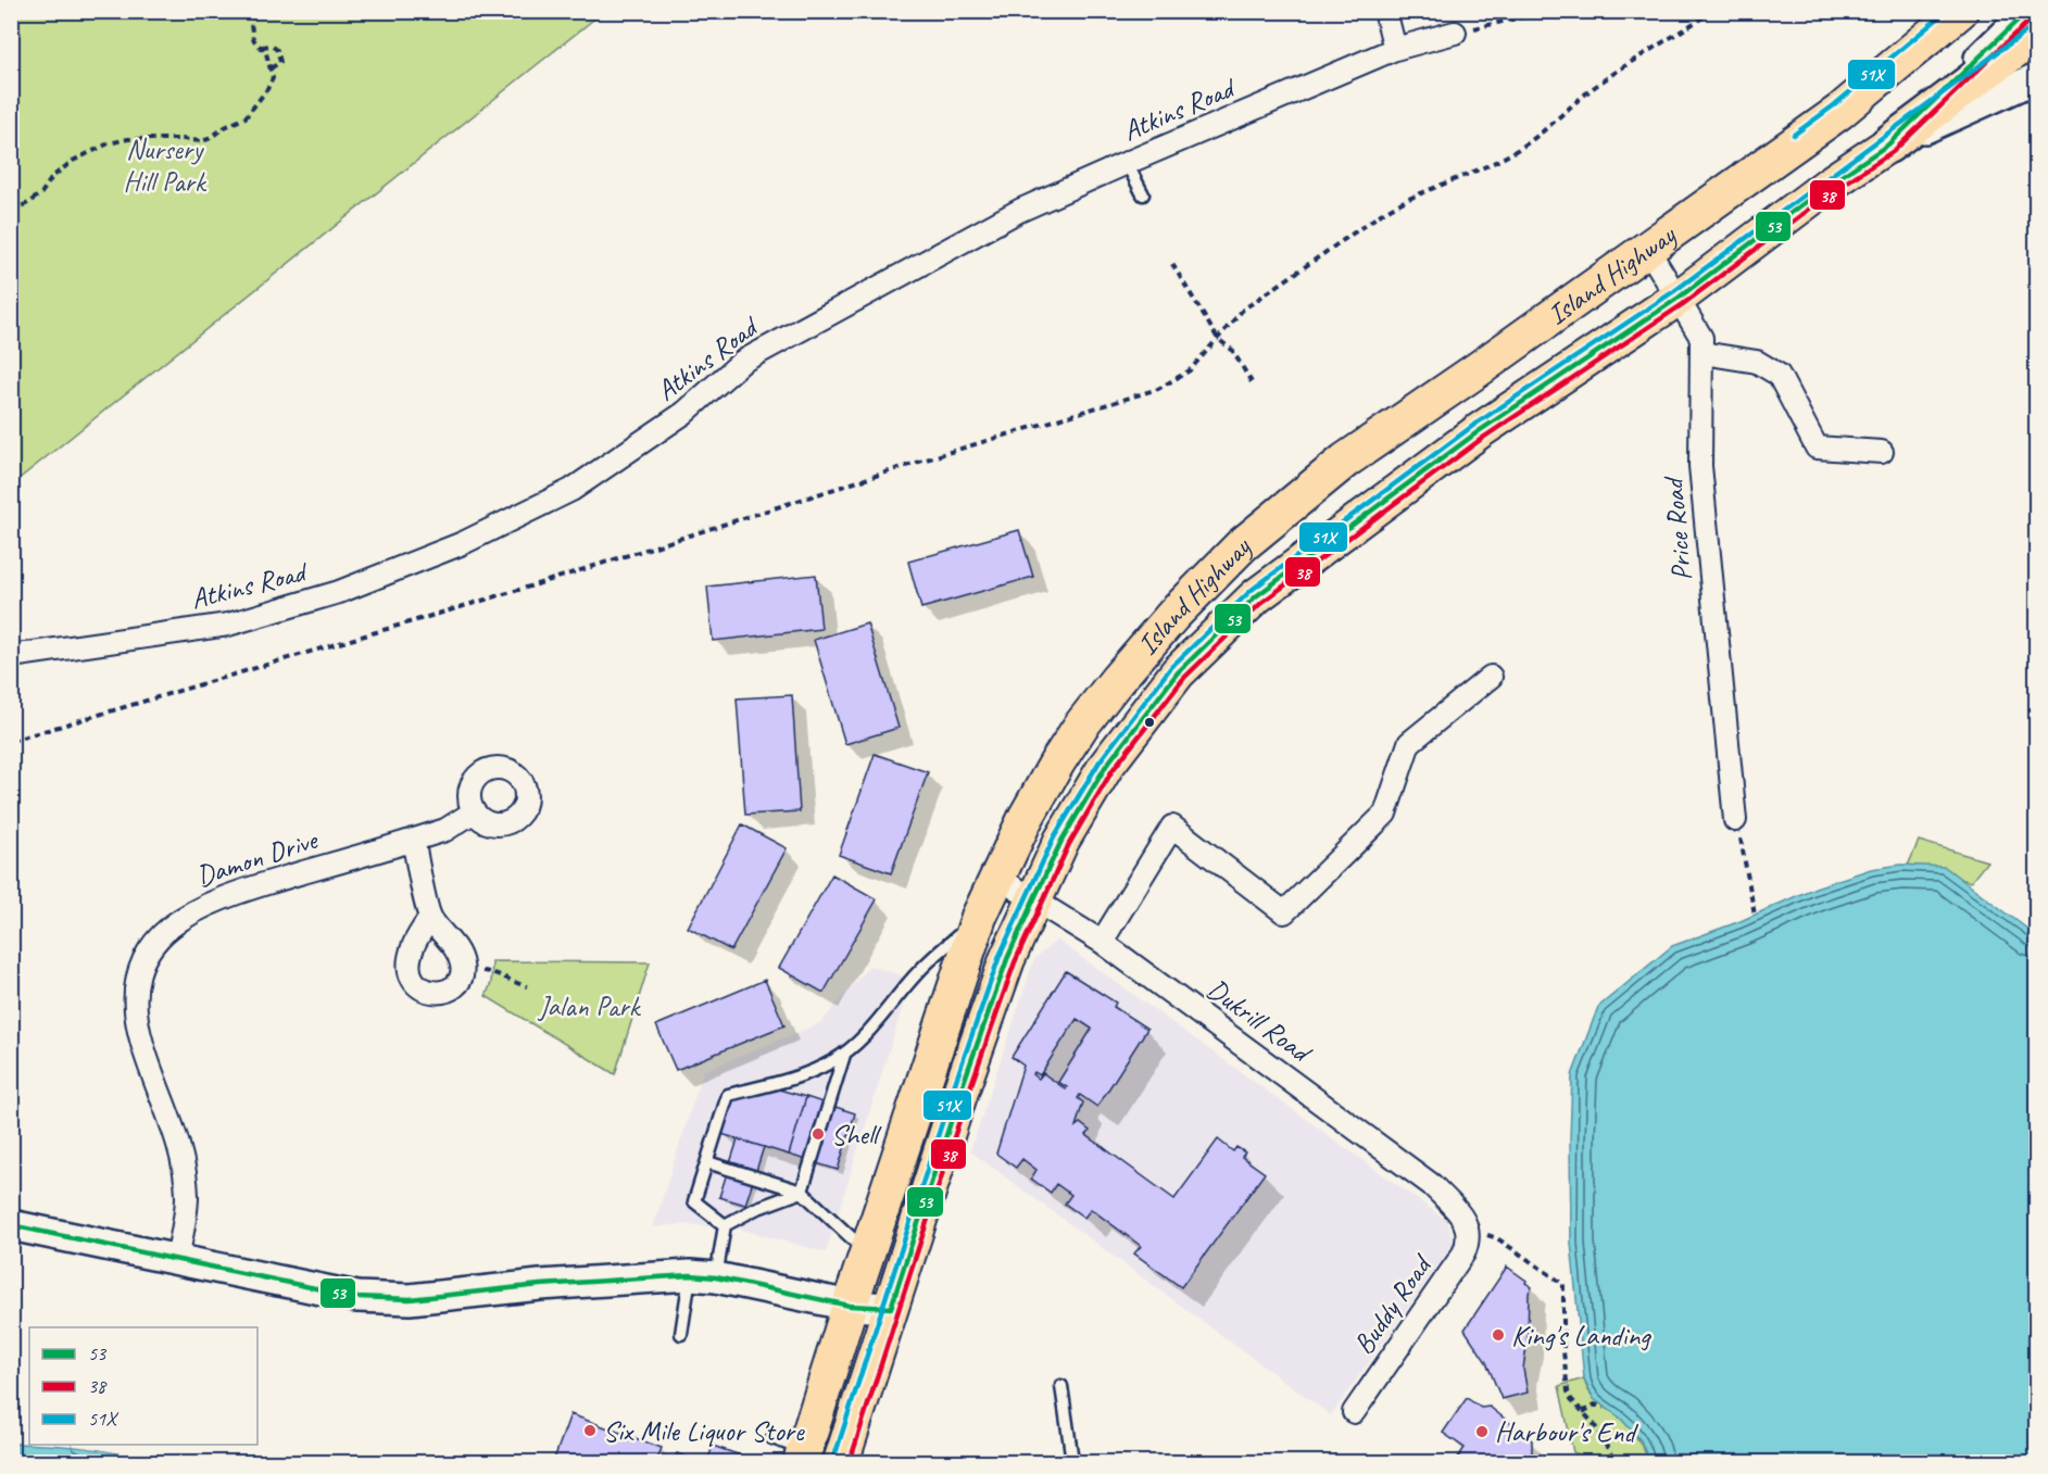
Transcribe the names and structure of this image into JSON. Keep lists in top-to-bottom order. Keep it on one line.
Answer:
{"streets":{"main road":["Island Highway"],"street":["Atkins Road","Price Road","Damon Drive","Dukrill Road","Buddy Road"]},"crossings":[["Island Highway","Price Road"],["Island Highway","Dukrill Road"],["Dukrill Road","Buddy Road"]],"parks":["Nursery Hill Park","Jalan Park"],"places":["Shell","King's Landing","Six Mile Liquor Store","Harbour's End"],"lines":["transit line 53","transit line 51X","transit line 38"],"legend":["53","38","51X"]}
